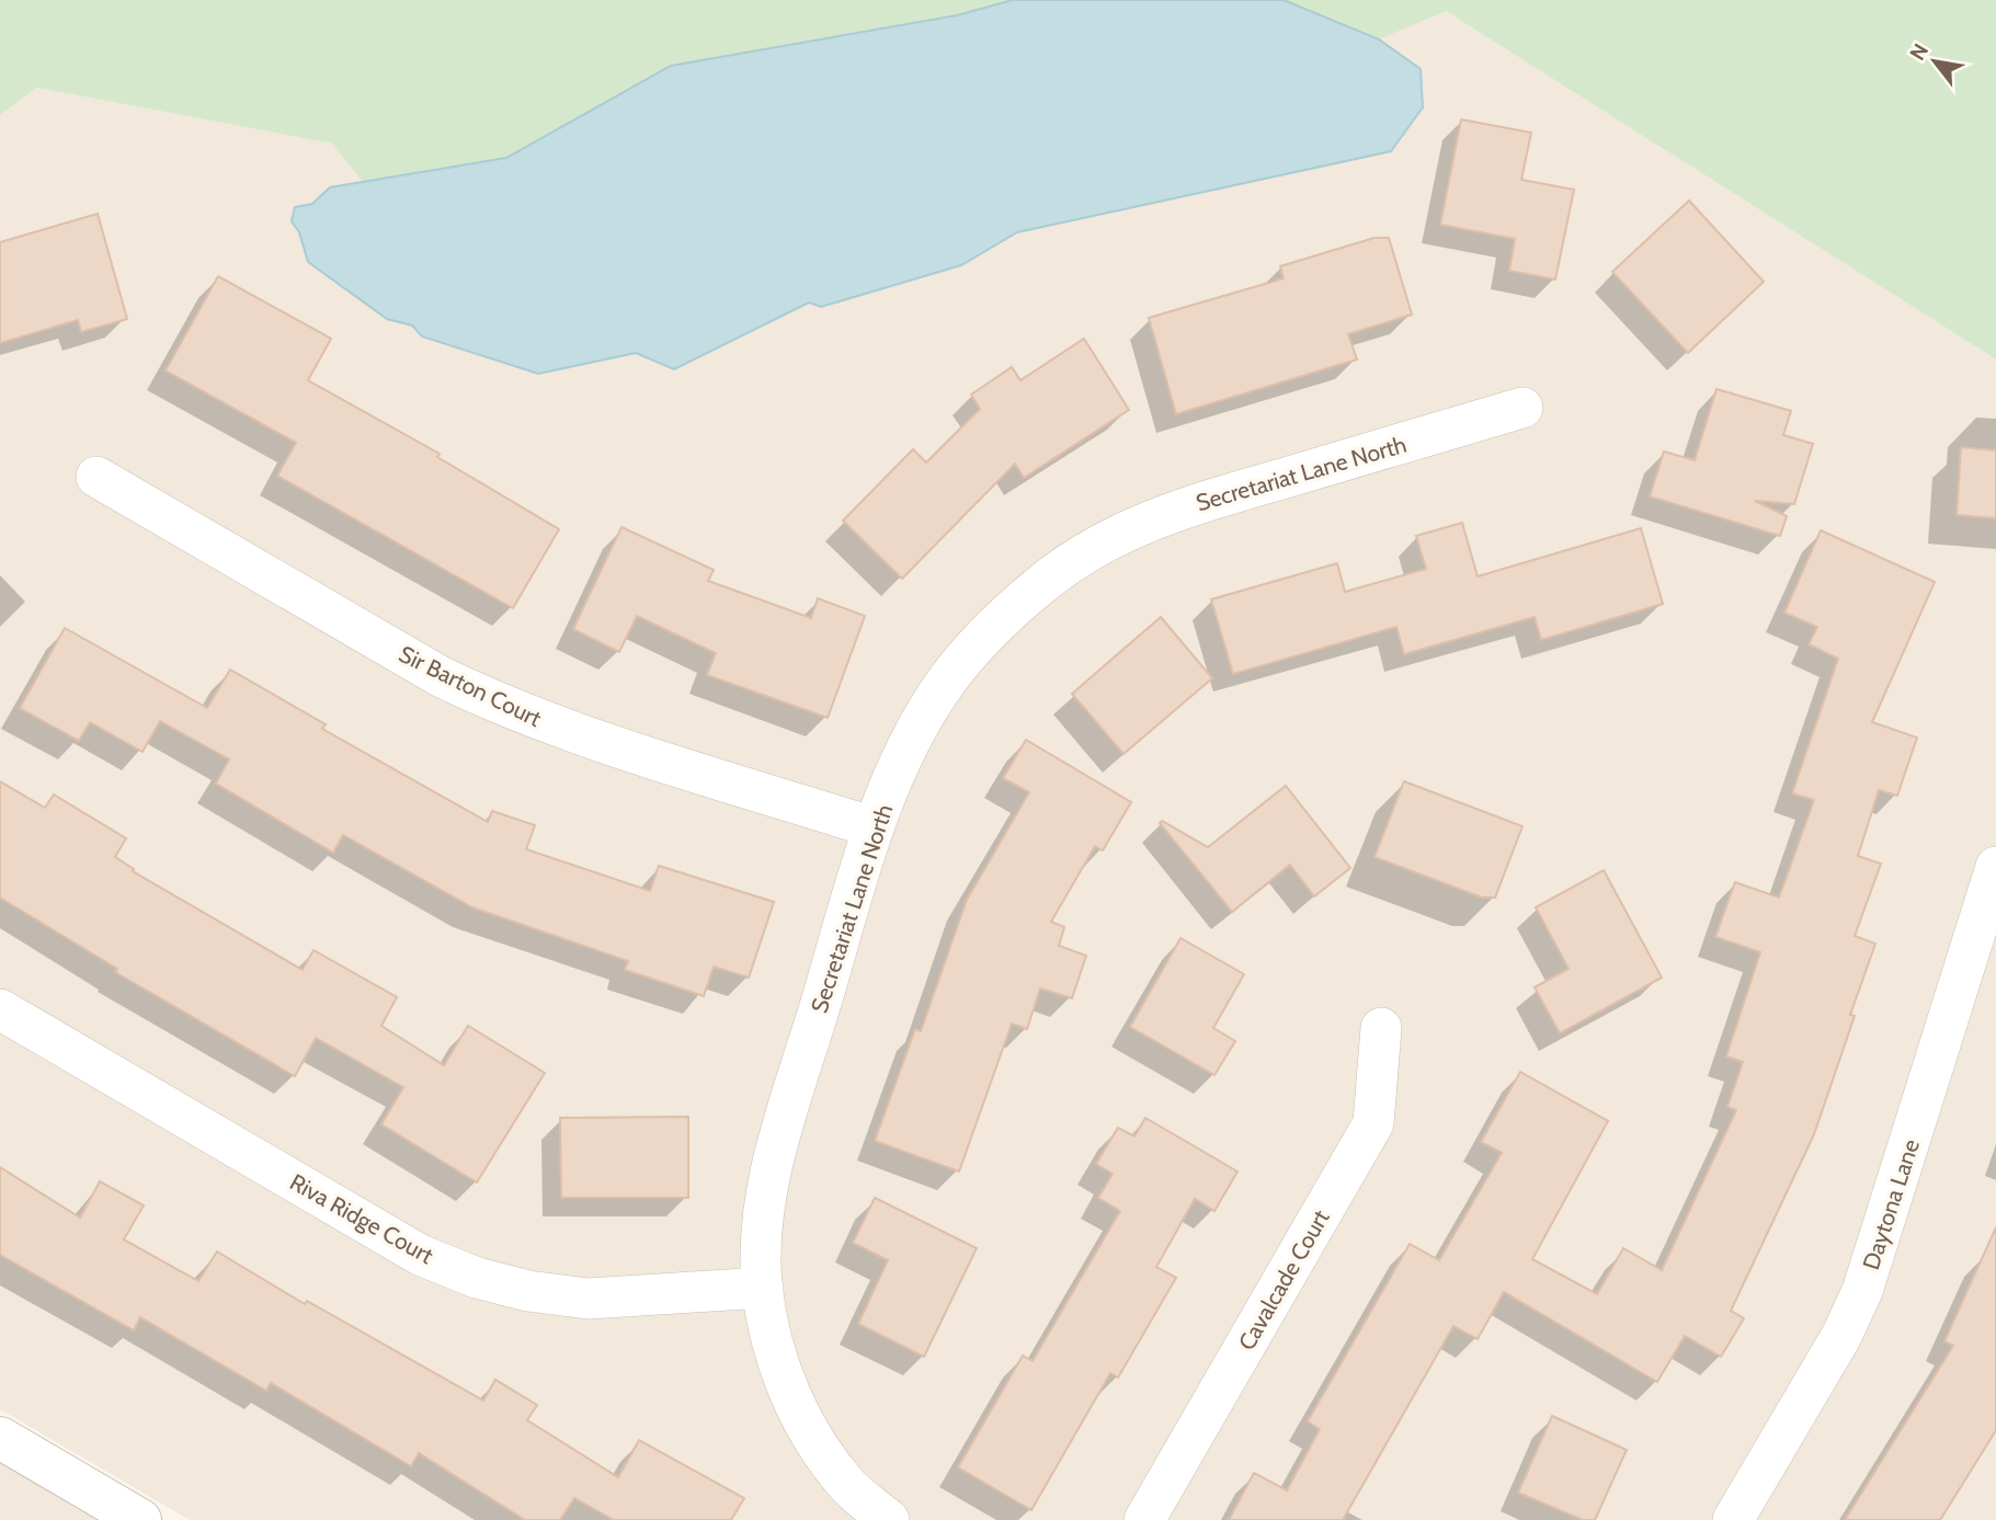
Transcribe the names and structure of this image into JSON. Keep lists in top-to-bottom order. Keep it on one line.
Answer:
{"streets":{"street":["Secretariat Lane North","Sir Barton Court","Daytona Lane","Riva Ridge Court","Cavalcade Court"]},"crossings":[["Secretariat Lane North","Sir Barton Court"],["Secretariat Lane North","Riva Ridge Court"]],"north":"top left"}
